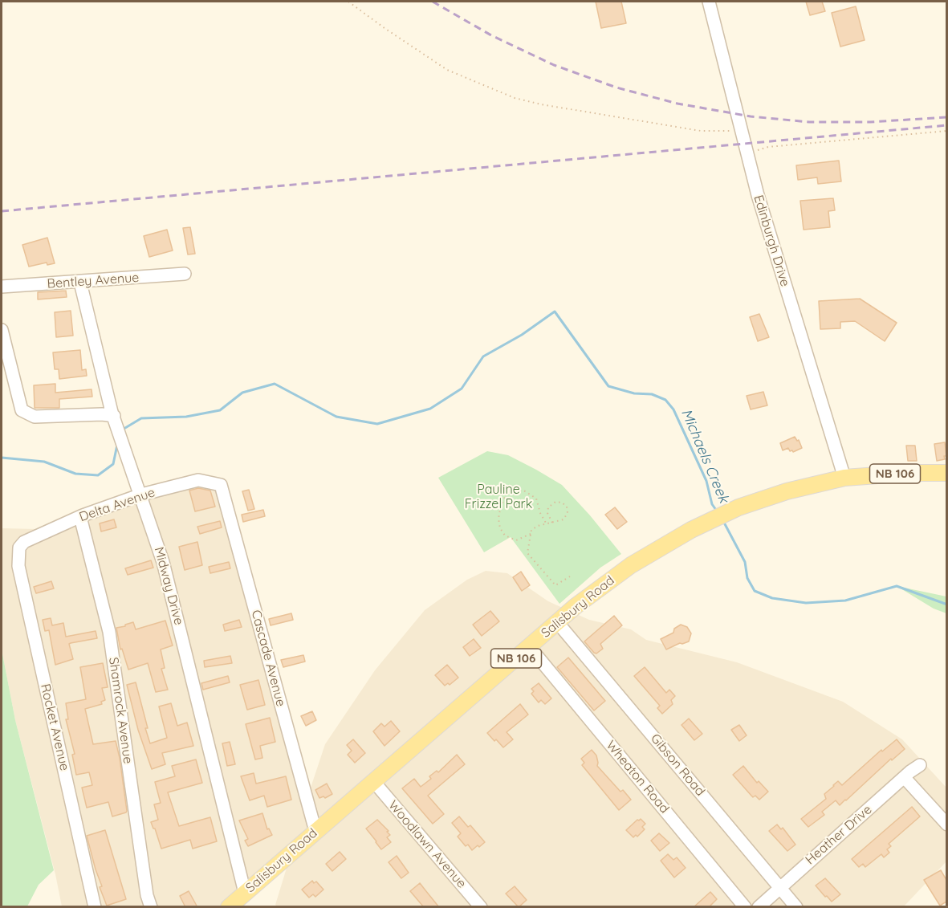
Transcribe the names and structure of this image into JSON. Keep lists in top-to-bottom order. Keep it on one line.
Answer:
{"streets":{"main road":["NB 106","Salisbury Road"],"street":["Edinburgh Drive","Bentley Avenue","Delta Avenue","Midway Drive","Cascade Avenue","Shamrock Avenue","Rocket Avenue","Gibson Road","Wheaton Road","Heather Drive","Woodlawn Avenue"]},"crossings":[["Edinburgh Drive","Salisbury Road"],["Bentley Avenue","Midway Drive"],["Delta Avenue","Midway Drive"],["Delta Avenue","Cascade Avenue"],["Delta Avenue","Shamrock Avenue"],["Delta Avenue","Rocket Avenue"],["Midway Drive","Salisbury Road"],["Salisbury Road","Cascade Avenue"],["Salisbury Road","Gibson Road"],["Salisbury Road","Wheaton Road"],["Salisbury Road","Woodlawn Avenue"],["Gibson Road","Heather Drive"]],"water":["Michaels Creek"],"parks":["Pauline Frizzel Park"]}
